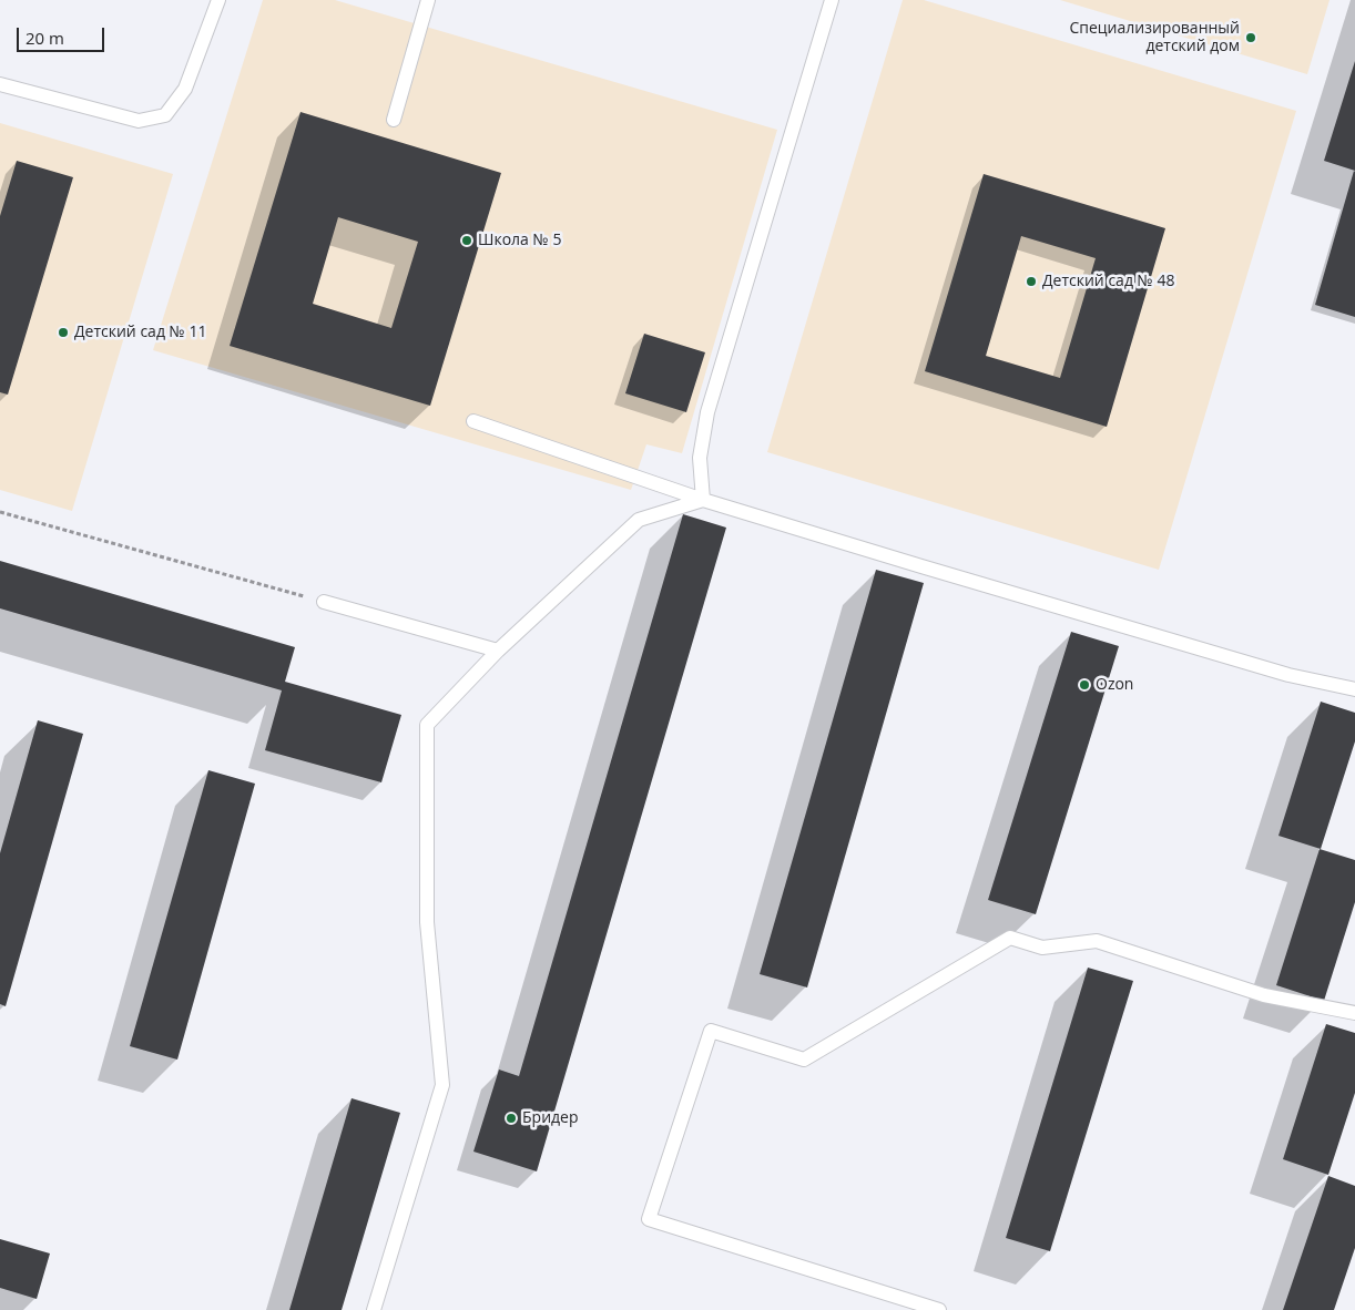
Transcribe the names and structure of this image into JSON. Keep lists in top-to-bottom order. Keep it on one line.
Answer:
{"places":["Специализированный детский дом","Школа № 5","Детский сад № 48","Детский сад № 11","Ozon","Бридер"],"scale_bar":"20 m"}
